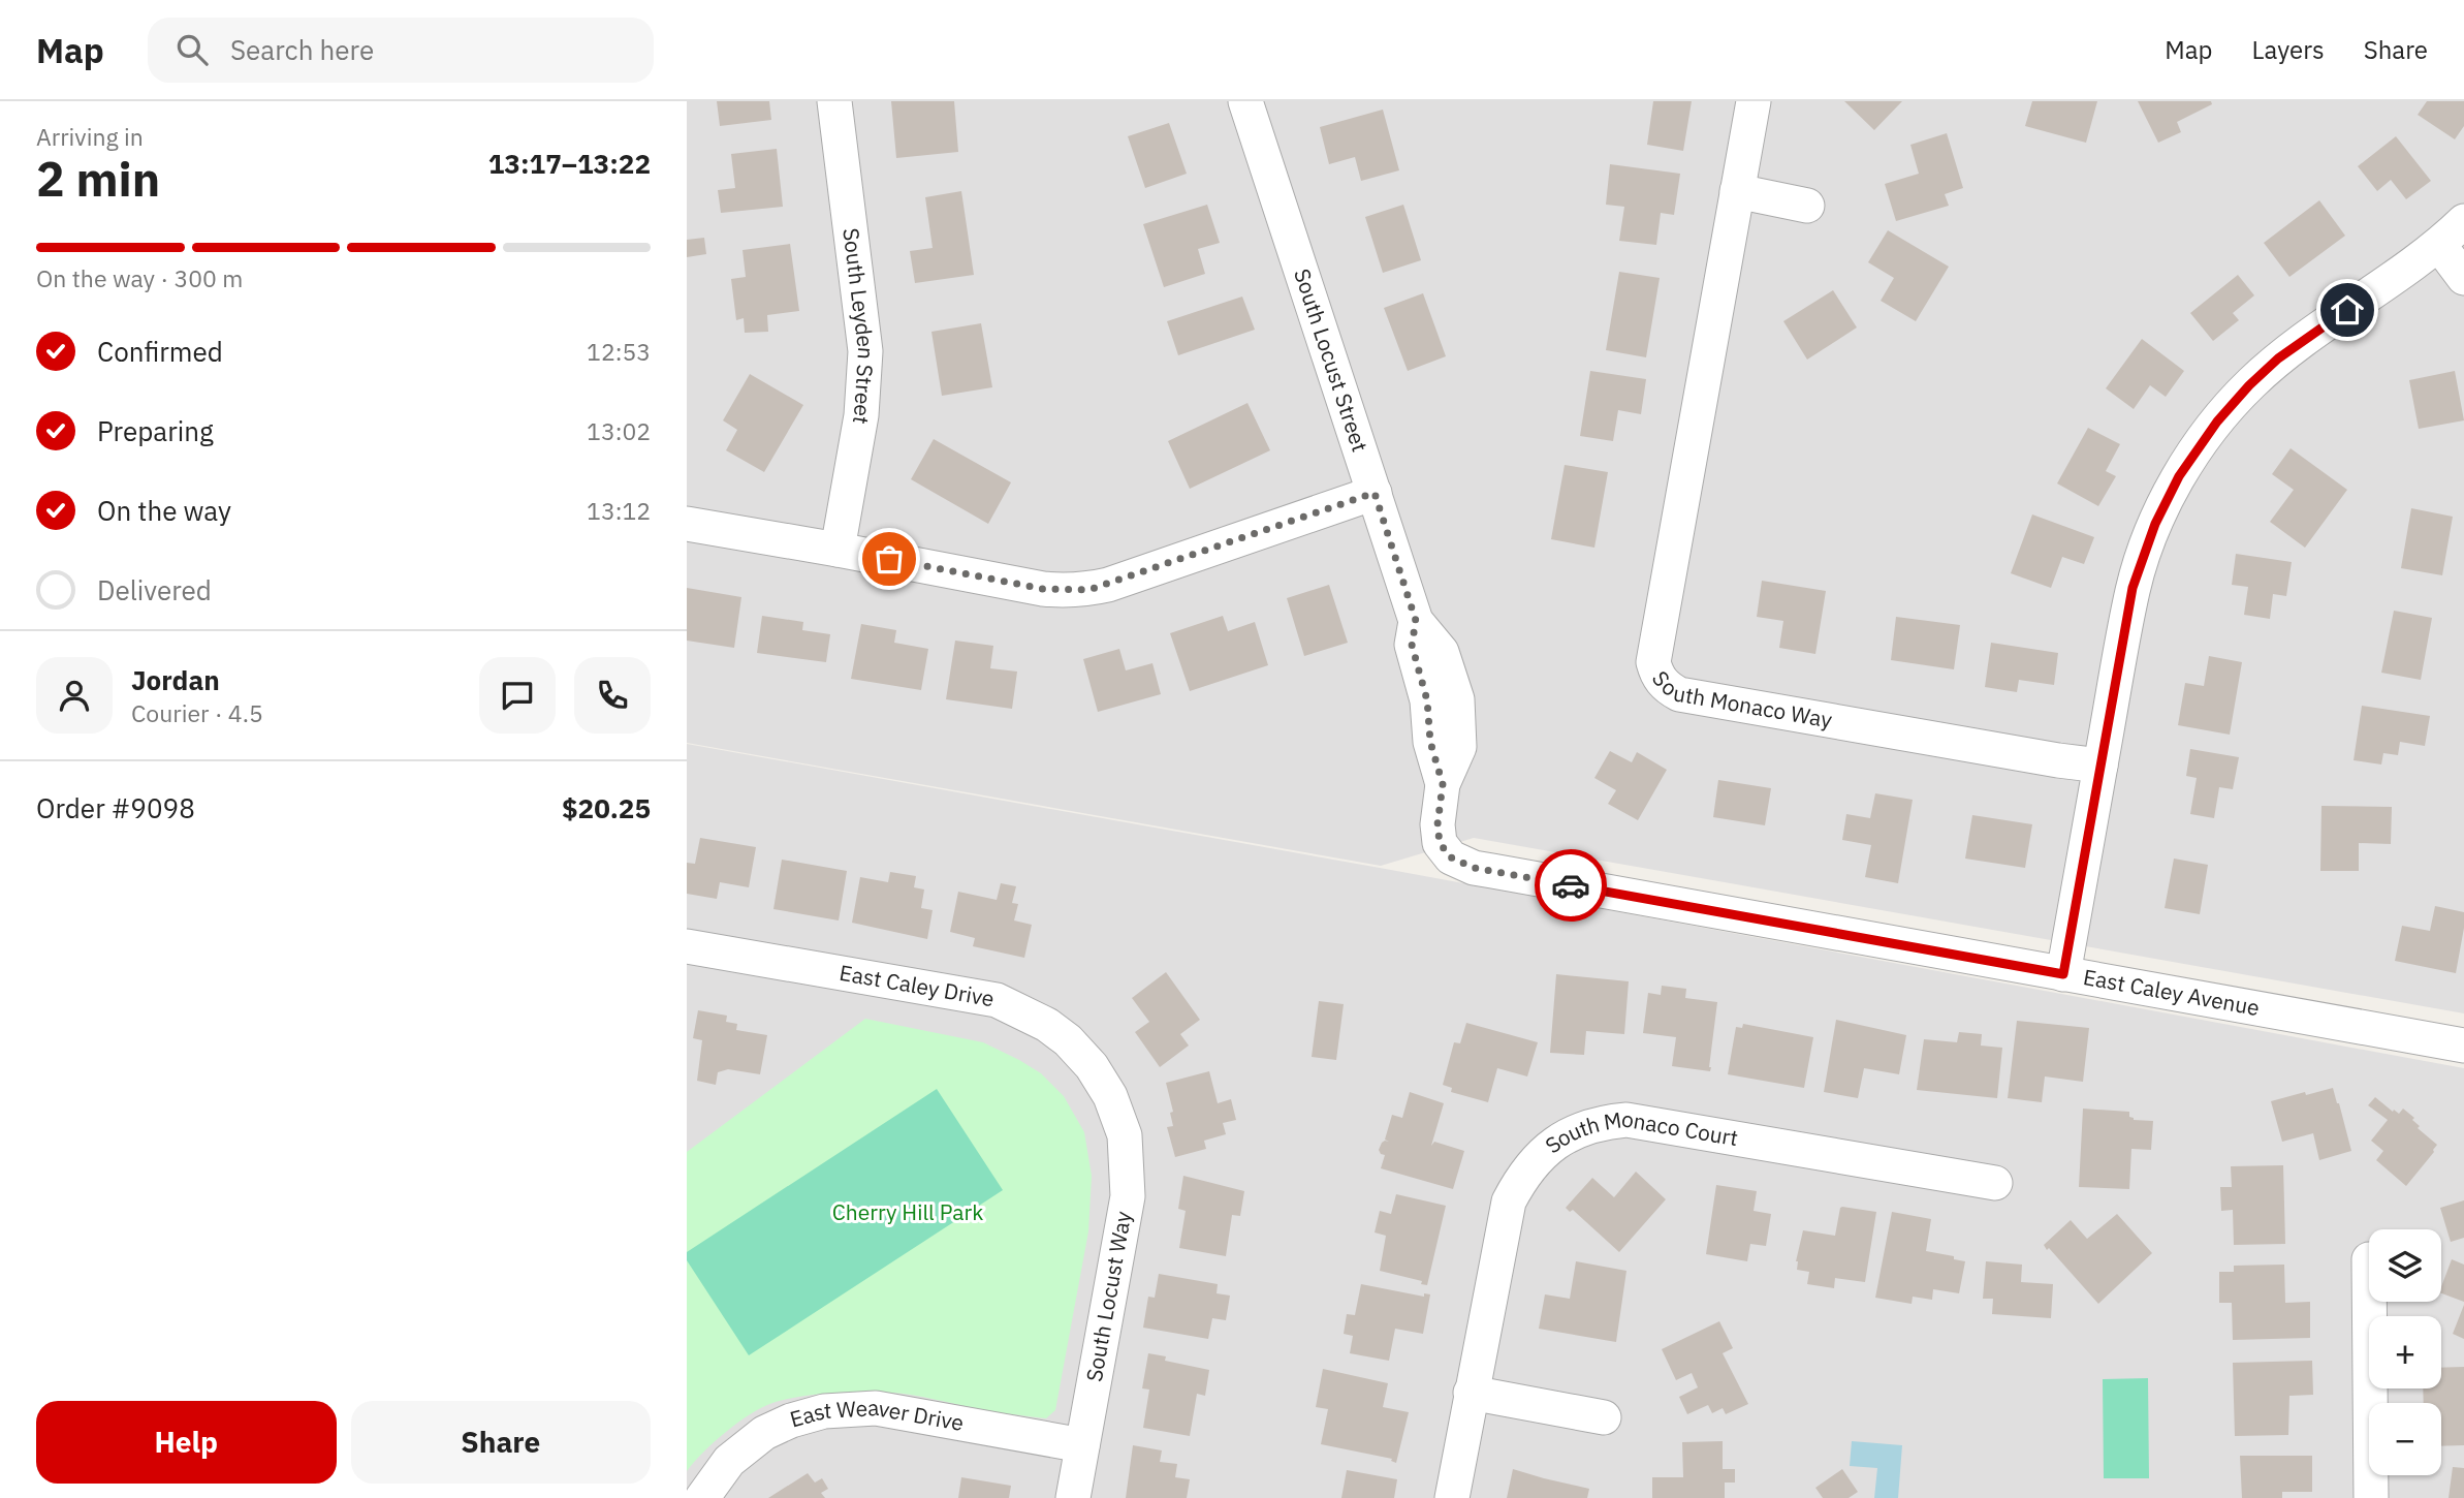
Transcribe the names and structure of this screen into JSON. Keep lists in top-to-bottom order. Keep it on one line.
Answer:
{"streets":{"street":["South Leyden Street","South Locust Street","South Monaco Way","East Caley Drive","East Caley Avenue","South Monaco Court","South Locust Way","East Weaver Drive"]},"crossings":[["South Locust Street","East Caley Avenue"],["East Caley Drive","South Locust Way"],["South Locust Way","East Weaver Drive"]],"parks":["Cherry Hill Park"],"page":{"header":"Map","search":"Search here","nav":["Map","Layers","Share"],"heading":["2 min","Arriving in","13:17–13:22"],"panel":["Jordan","Courier · 4.5","Order #9098","$20.25"],"bar":"On the way · 300 m","list":[["Confirmed","12:53"],["Preparing","13:02"],["On the way","13:12"],"Delivered"],"map_buttons":["+","−"],"buttons":["Help","Share"]}}
